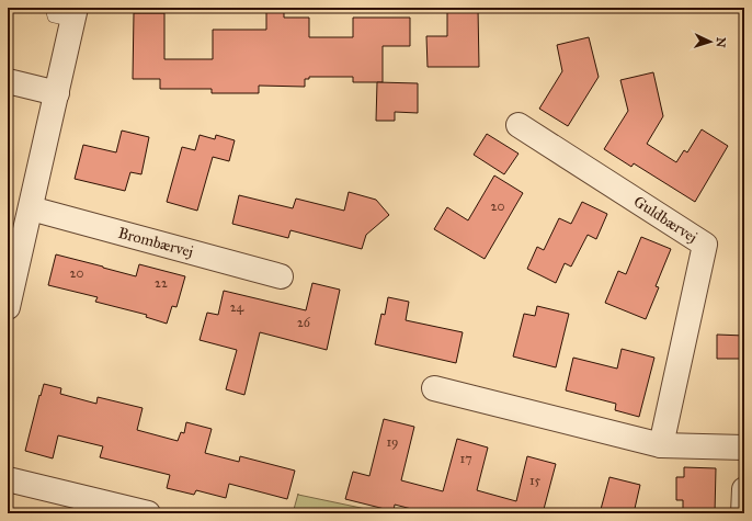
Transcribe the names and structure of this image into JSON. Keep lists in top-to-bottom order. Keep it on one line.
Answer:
{"streets":{"street":["Guldbærvej","Brombærvej"]},"house_numbers":["20","20","22","24","26","19","17","15"],"north":"right"}
